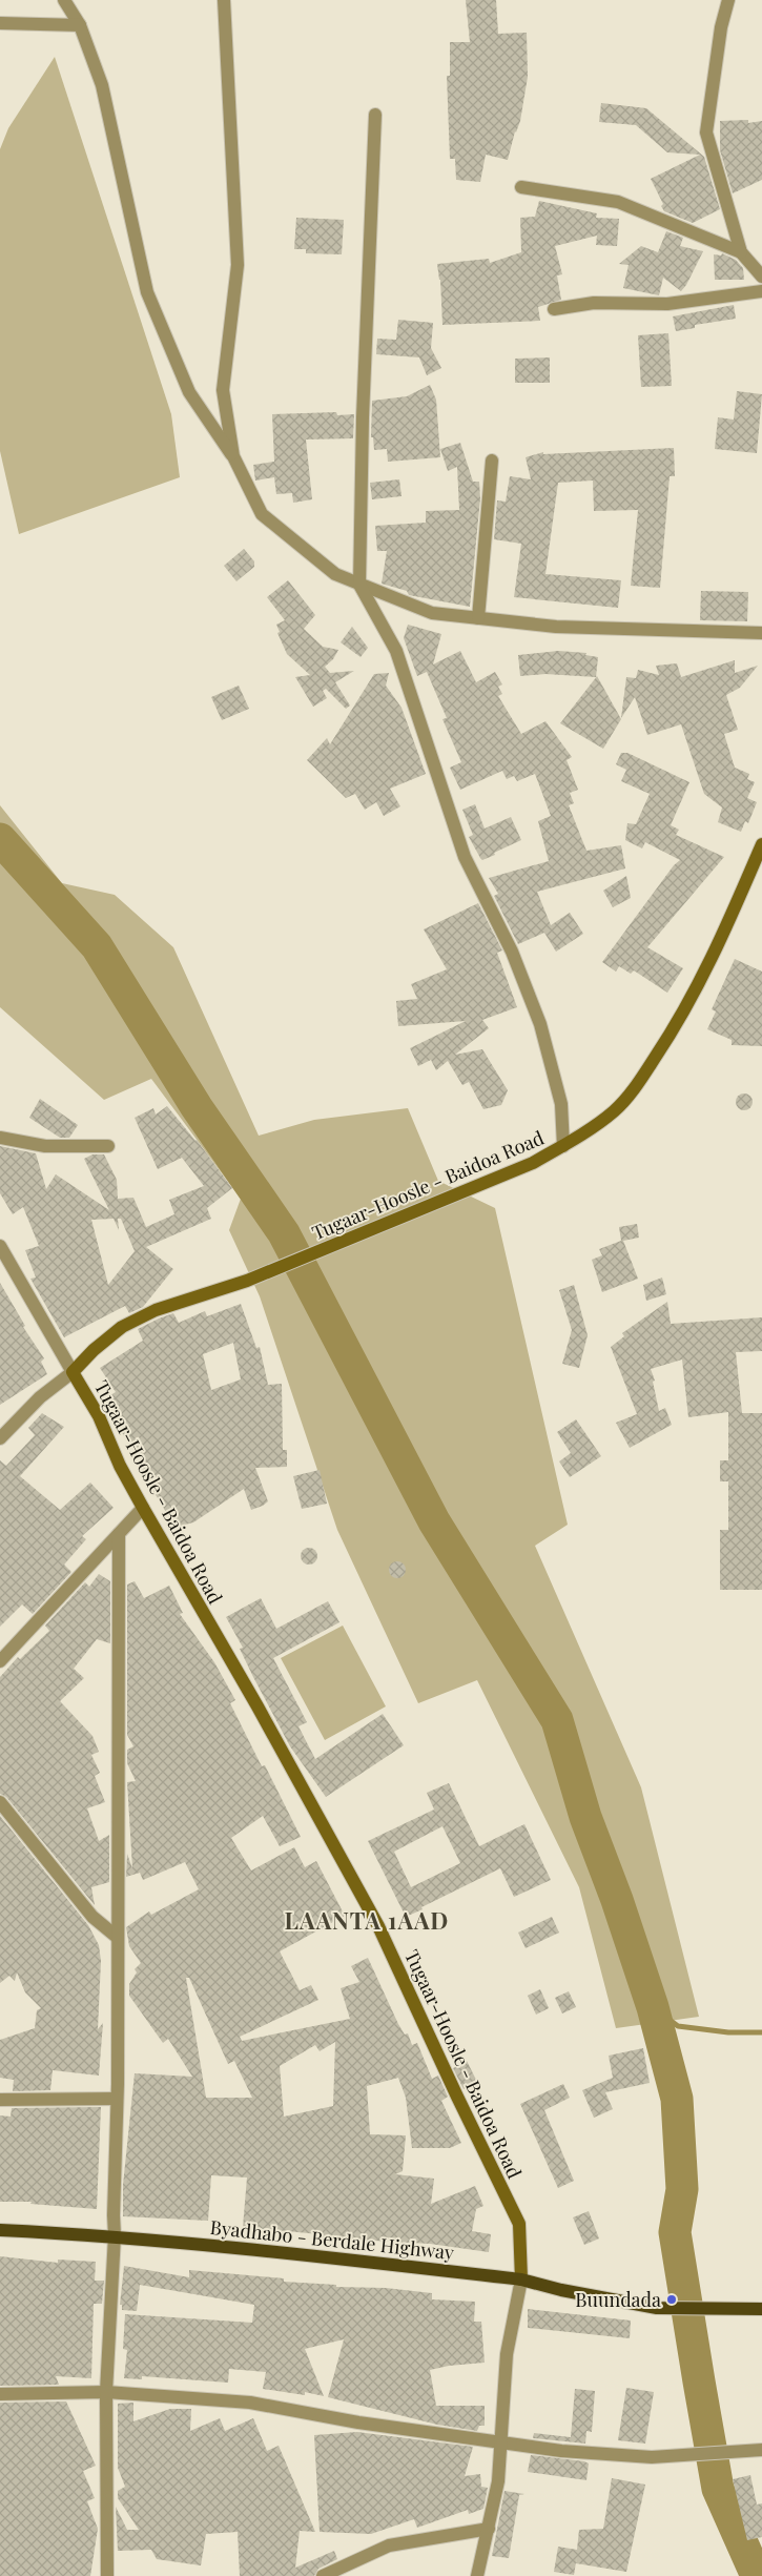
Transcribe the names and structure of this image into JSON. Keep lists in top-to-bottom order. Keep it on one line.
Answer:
{"streets":{"main road":["Tugaar-Hoosle - Baidoa Road","Byadhabo - Berdale Highway"]},"crossings":[["Tugaar-Hoosle - Baidoa Road","Byadhabo - Berdale Highway"]],"districts":["LAANTA 1AAD"],"places":["Buundada"]}
